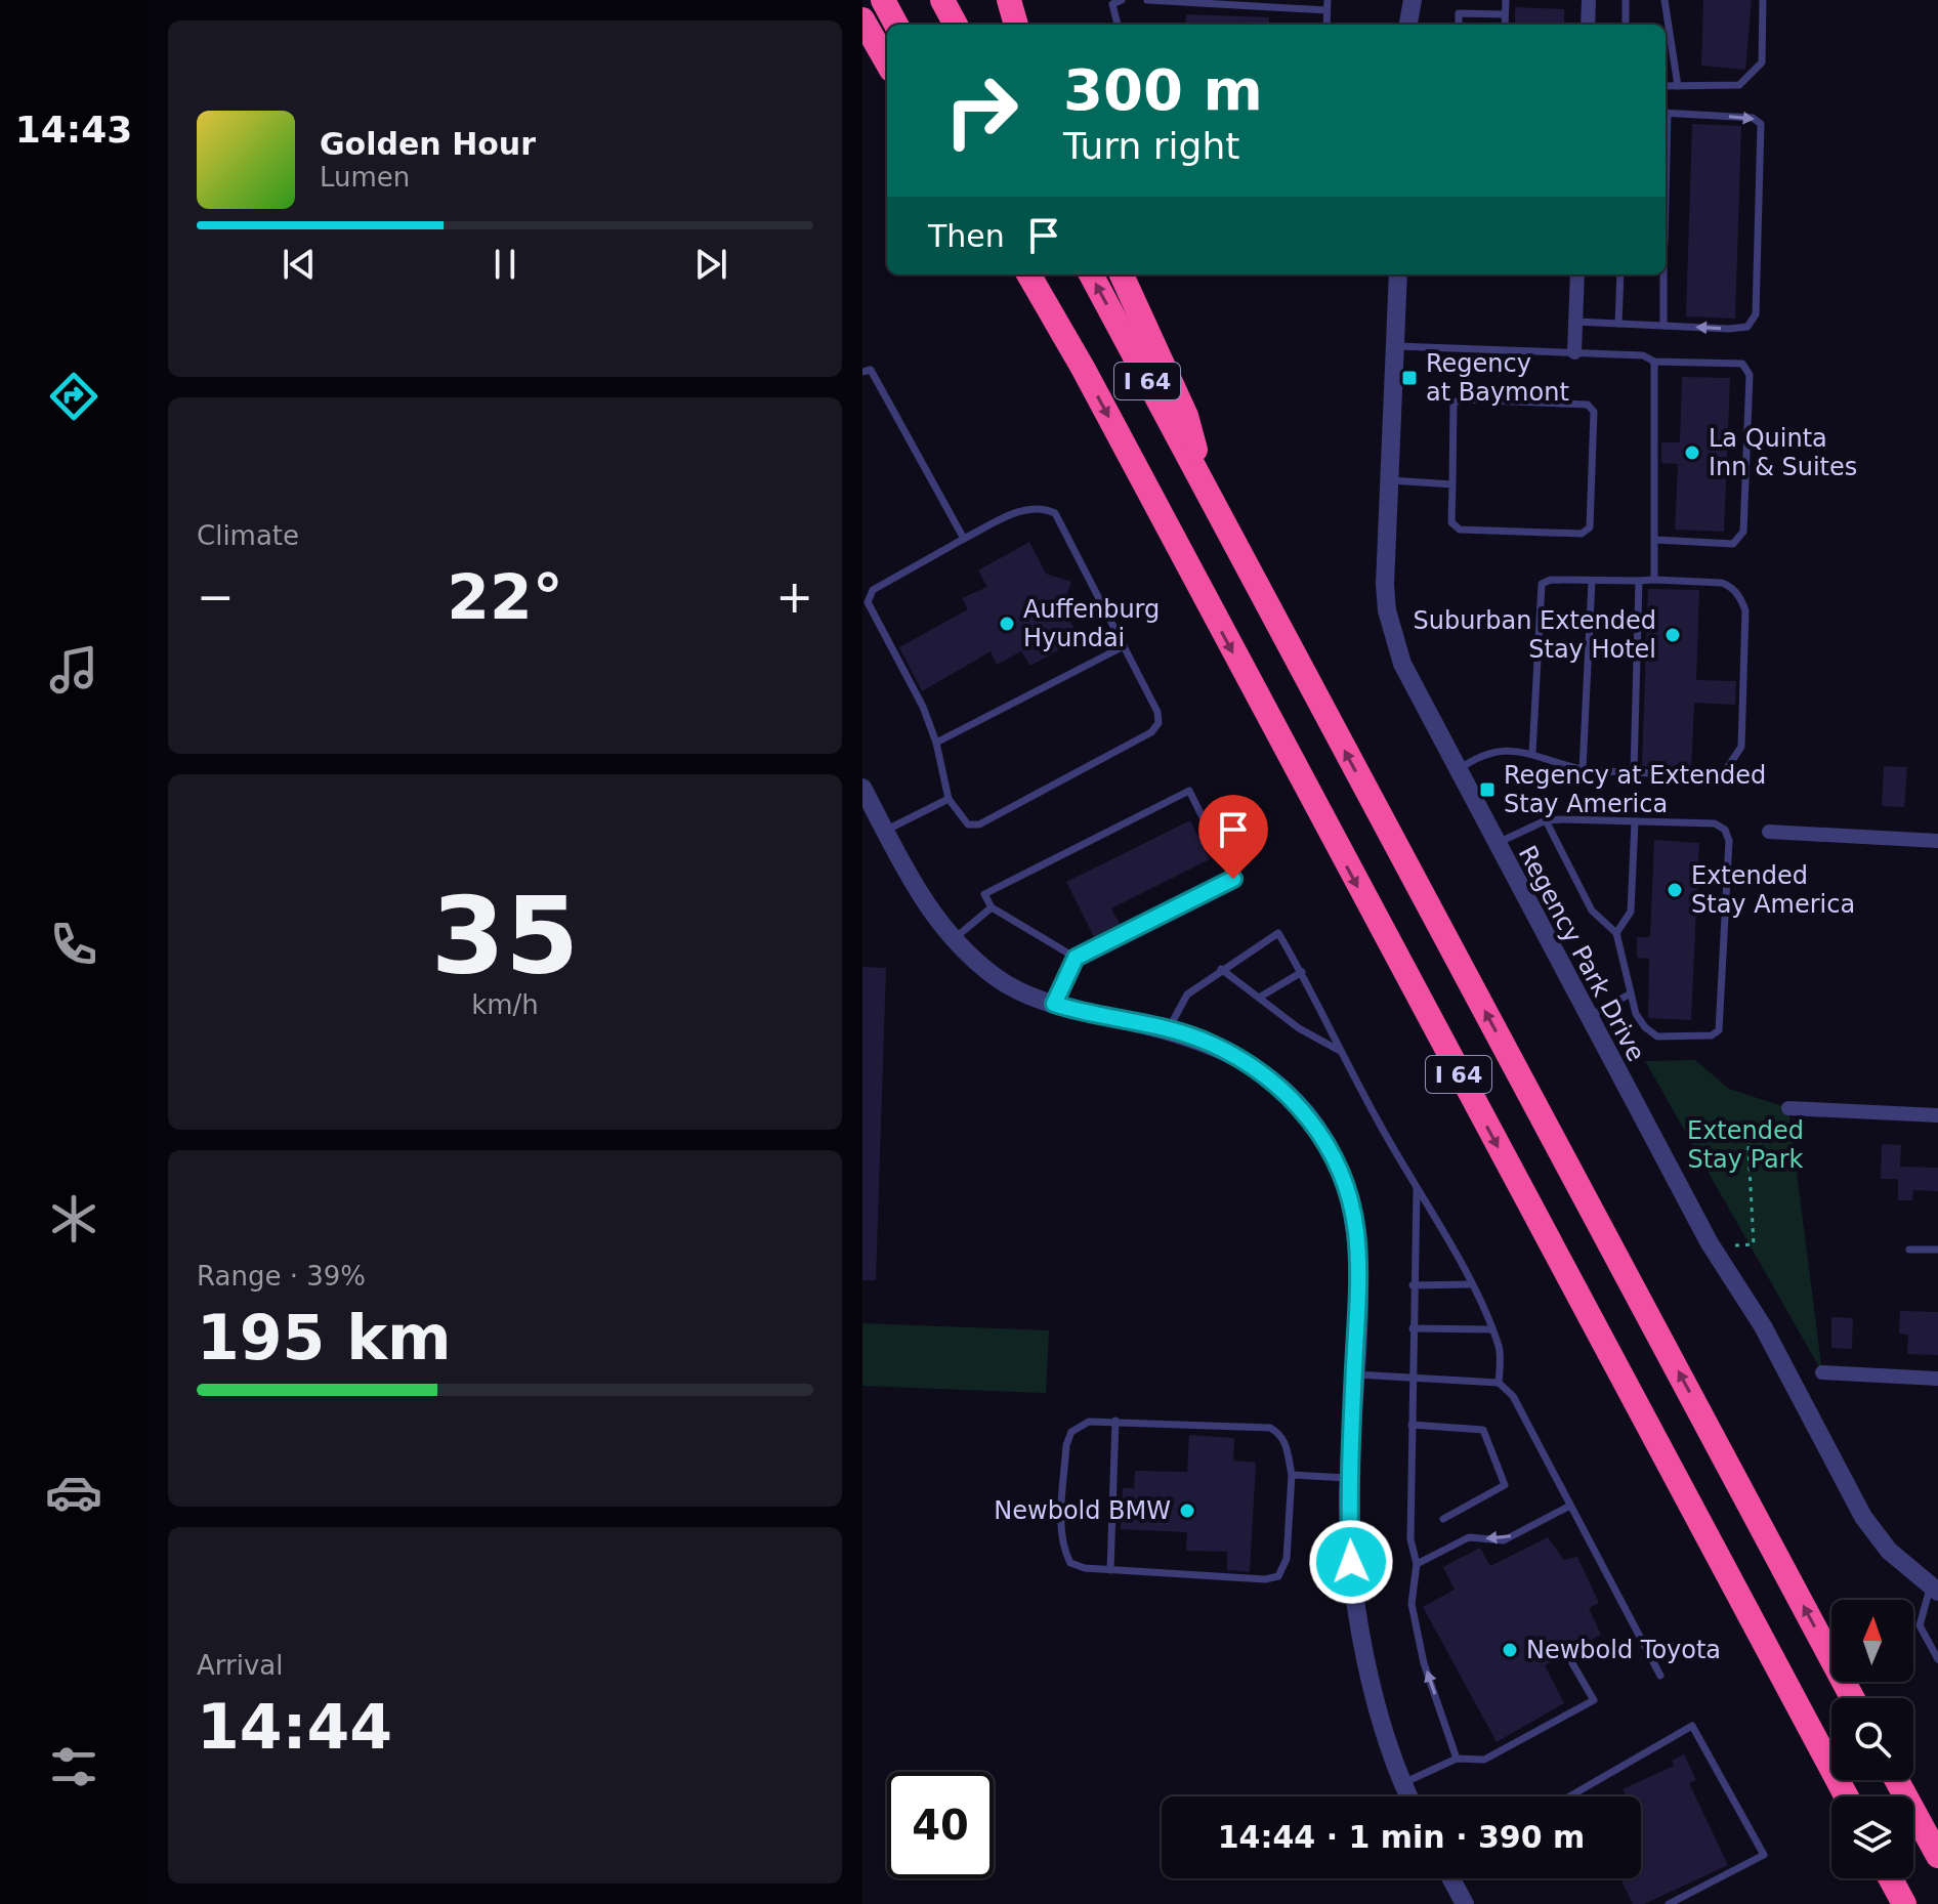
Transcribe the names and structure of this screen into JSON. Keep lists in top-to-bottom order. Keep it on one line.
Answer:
{"streets":{"highway":["I 64"],"street":["Regency Park Drive"]},"parks":["Extended Stay Park"],"places":{"transit":["Regency at Baymont","Regency at Extended Stay America"],"other":["La Quinta Inn & Suites","Auffenburg Hyundai","Suburban Extended Stay Hotel","Extended Stay America","Newbold BMW","Newbold Toyota"]},"north":"top","page":{"tabs":"14:43","turn":["300 m","Turn right"],"song":["Golden Hour","Lumen"],"then":"Then","tile":["Climate",["35","km/h"],["Range · 39%","195 km"],["Arrival","14:44"]],"heat":["−","22°","+"],"limit":"40","trip":"14:44 · 1 min · 390 m"}}
